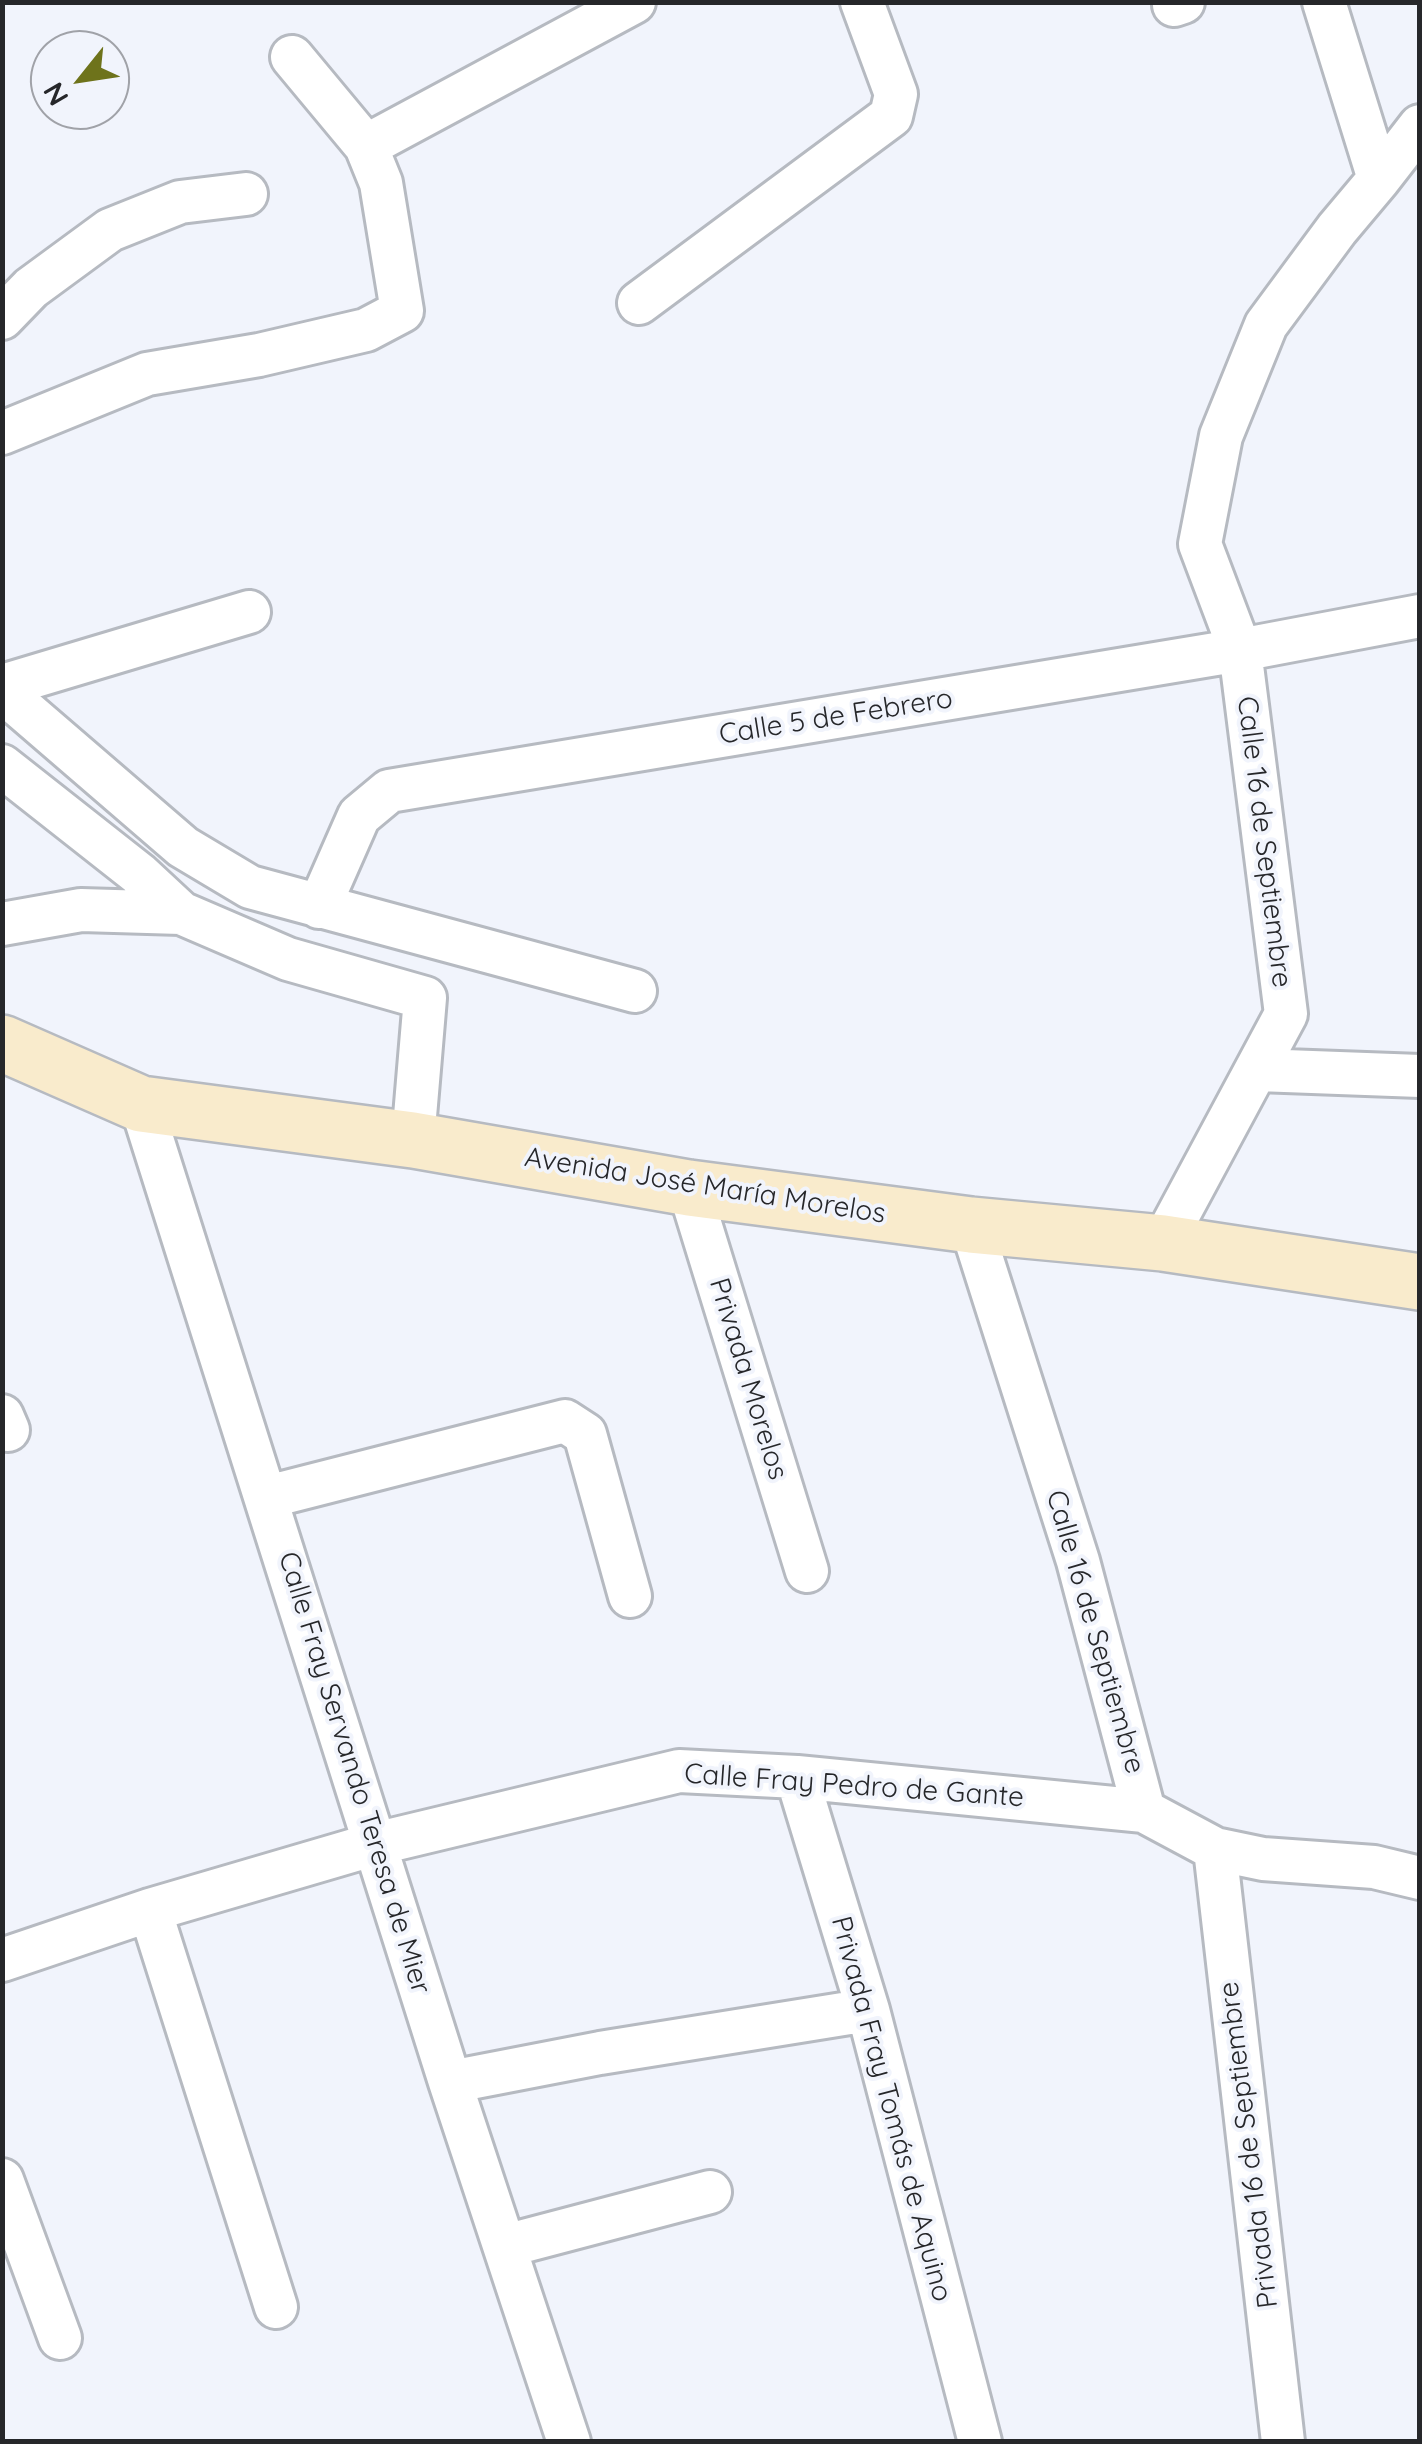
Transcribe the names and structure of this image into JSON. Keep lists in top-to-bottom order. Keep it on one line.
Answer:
{"streets":{"main road":["Avenida José María Morelos"],"street":["Calle 5 de Febrero","Calle 16 de Septiembre","Privada Morelos","Calle Fray Servando Teresa de Mier","Calle Fray Pedro de Gante","Privada Fray Tomás de Aquino","Privada 16 de Septiembre"]},"crossings":[["Calle 5 de Febrero","Calle 16 de Septiembre"],["Calle 16 de Septiembre","Avenida José María Morelos"],["Calle 16 de Septiembre","Calle Fray Pedro de Gante"],["Avenida José María Morelos","Privada Morelos"],["Avenida José María Morelos","Calle Fray Servando Teresa de Mier"],["Calle Fray Servando Teresa de Mier","Calle Fray Pedro de Gante"],["Calle Fray Pedro de Gante","Privada Fray Tomás de Aquino"],["Calle Fray Pedro de Gante","Privada 16 de Septiembre"]],"north":"bottom left"}
